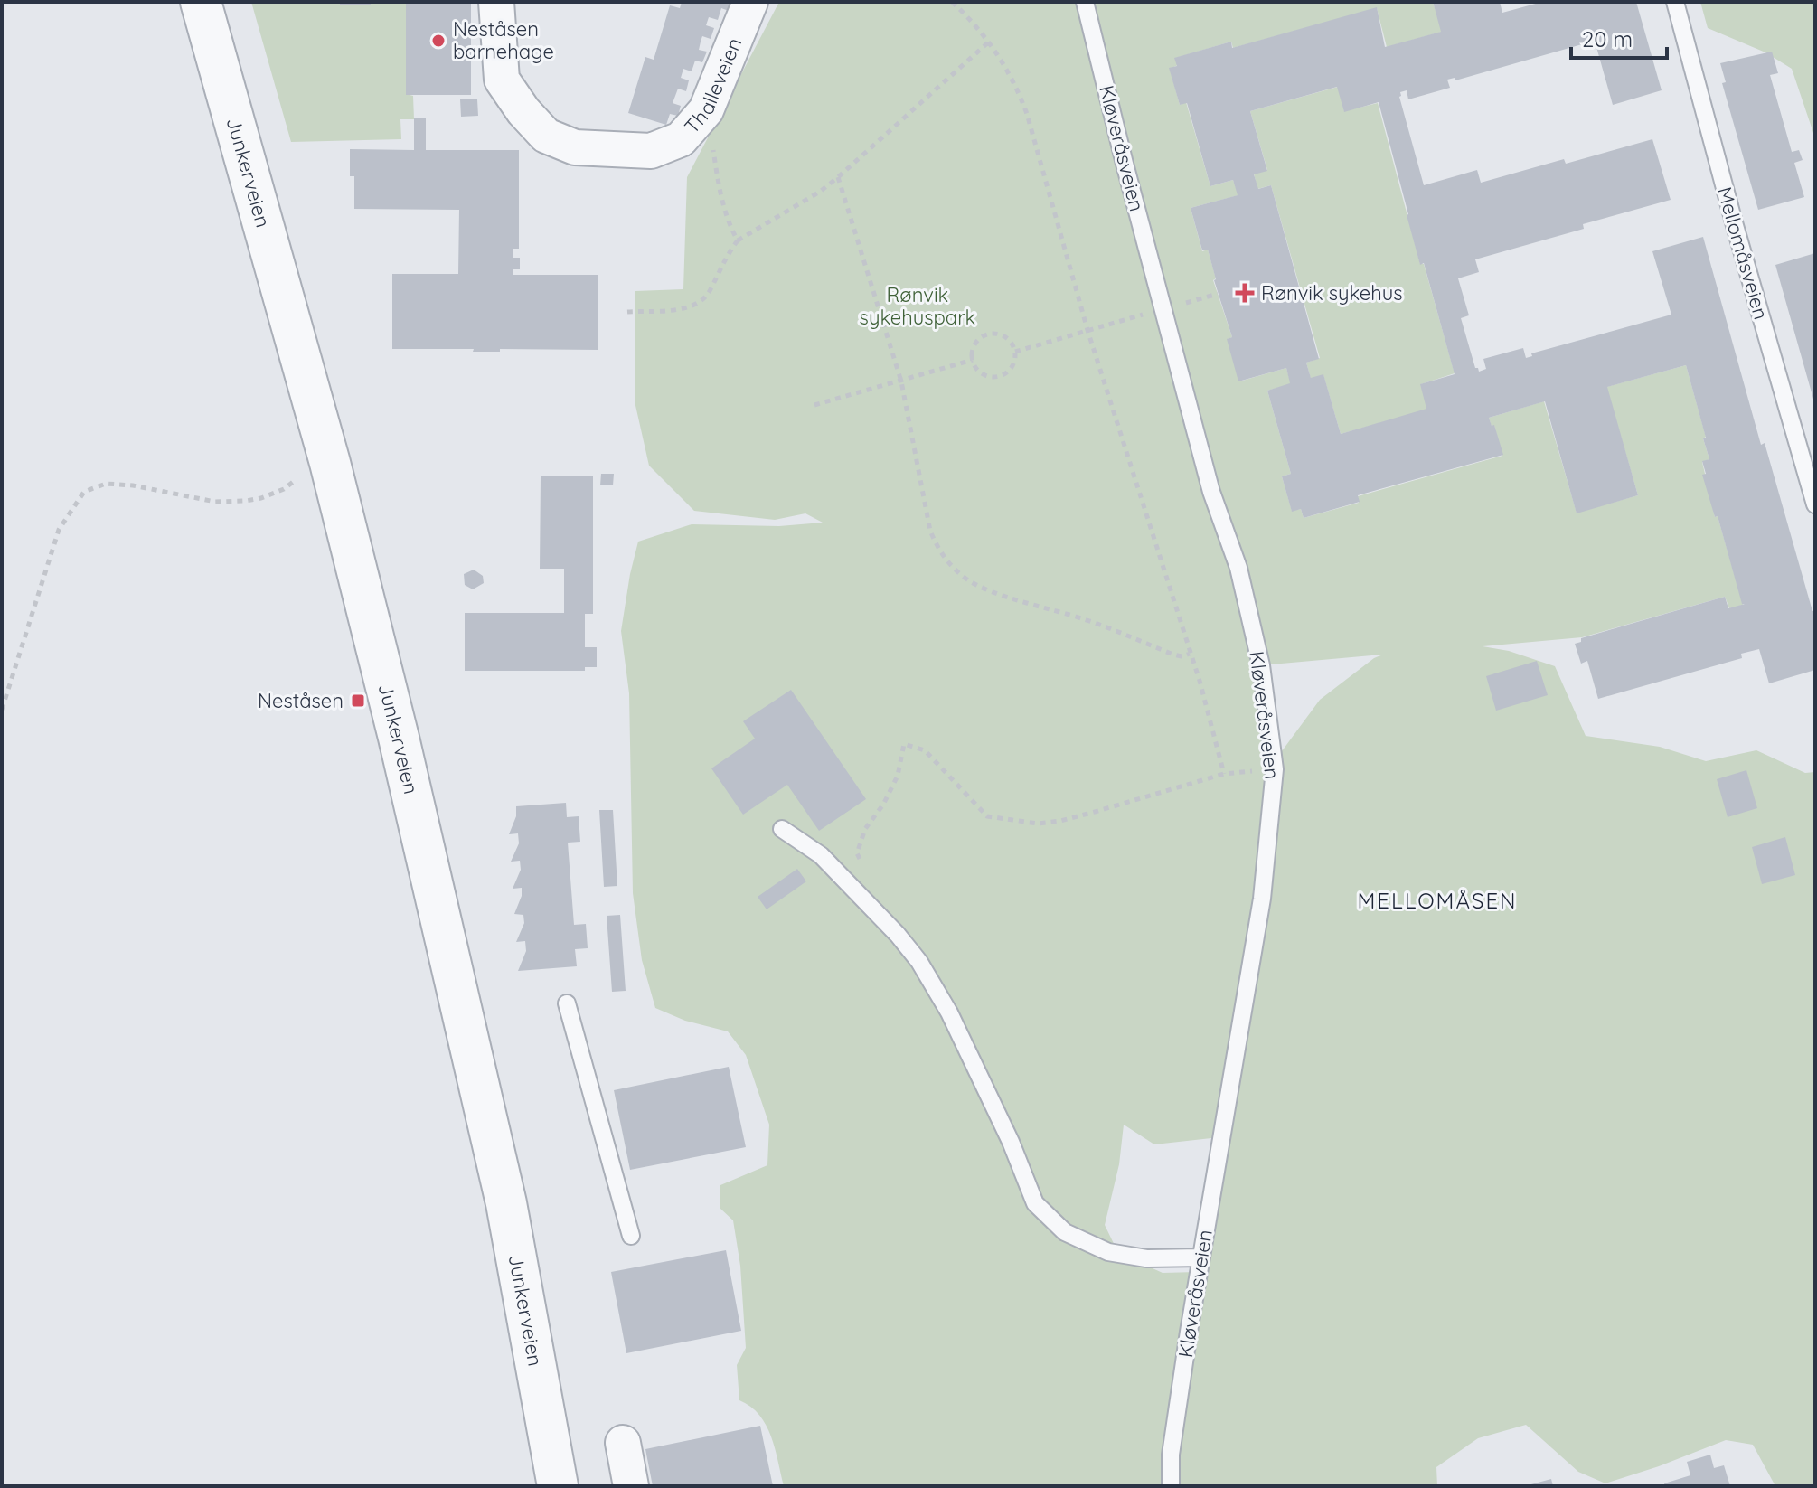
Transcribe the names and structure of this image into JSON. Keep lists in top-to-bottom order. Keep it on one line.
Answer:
{"streets":{"street":["Thalleveien","Junkerveien"],"lane":["Kløveråsveien","Mellomåsveien"]},"districts":["MELLOMÅSEN"],"parks":["Rønvik sykehuspark"],"places":{"other":["Neståsen barnehage"],"health":["Rønvik sykehus"],"transit":["Neståsen"]},"scale_bar":"20 m"}
